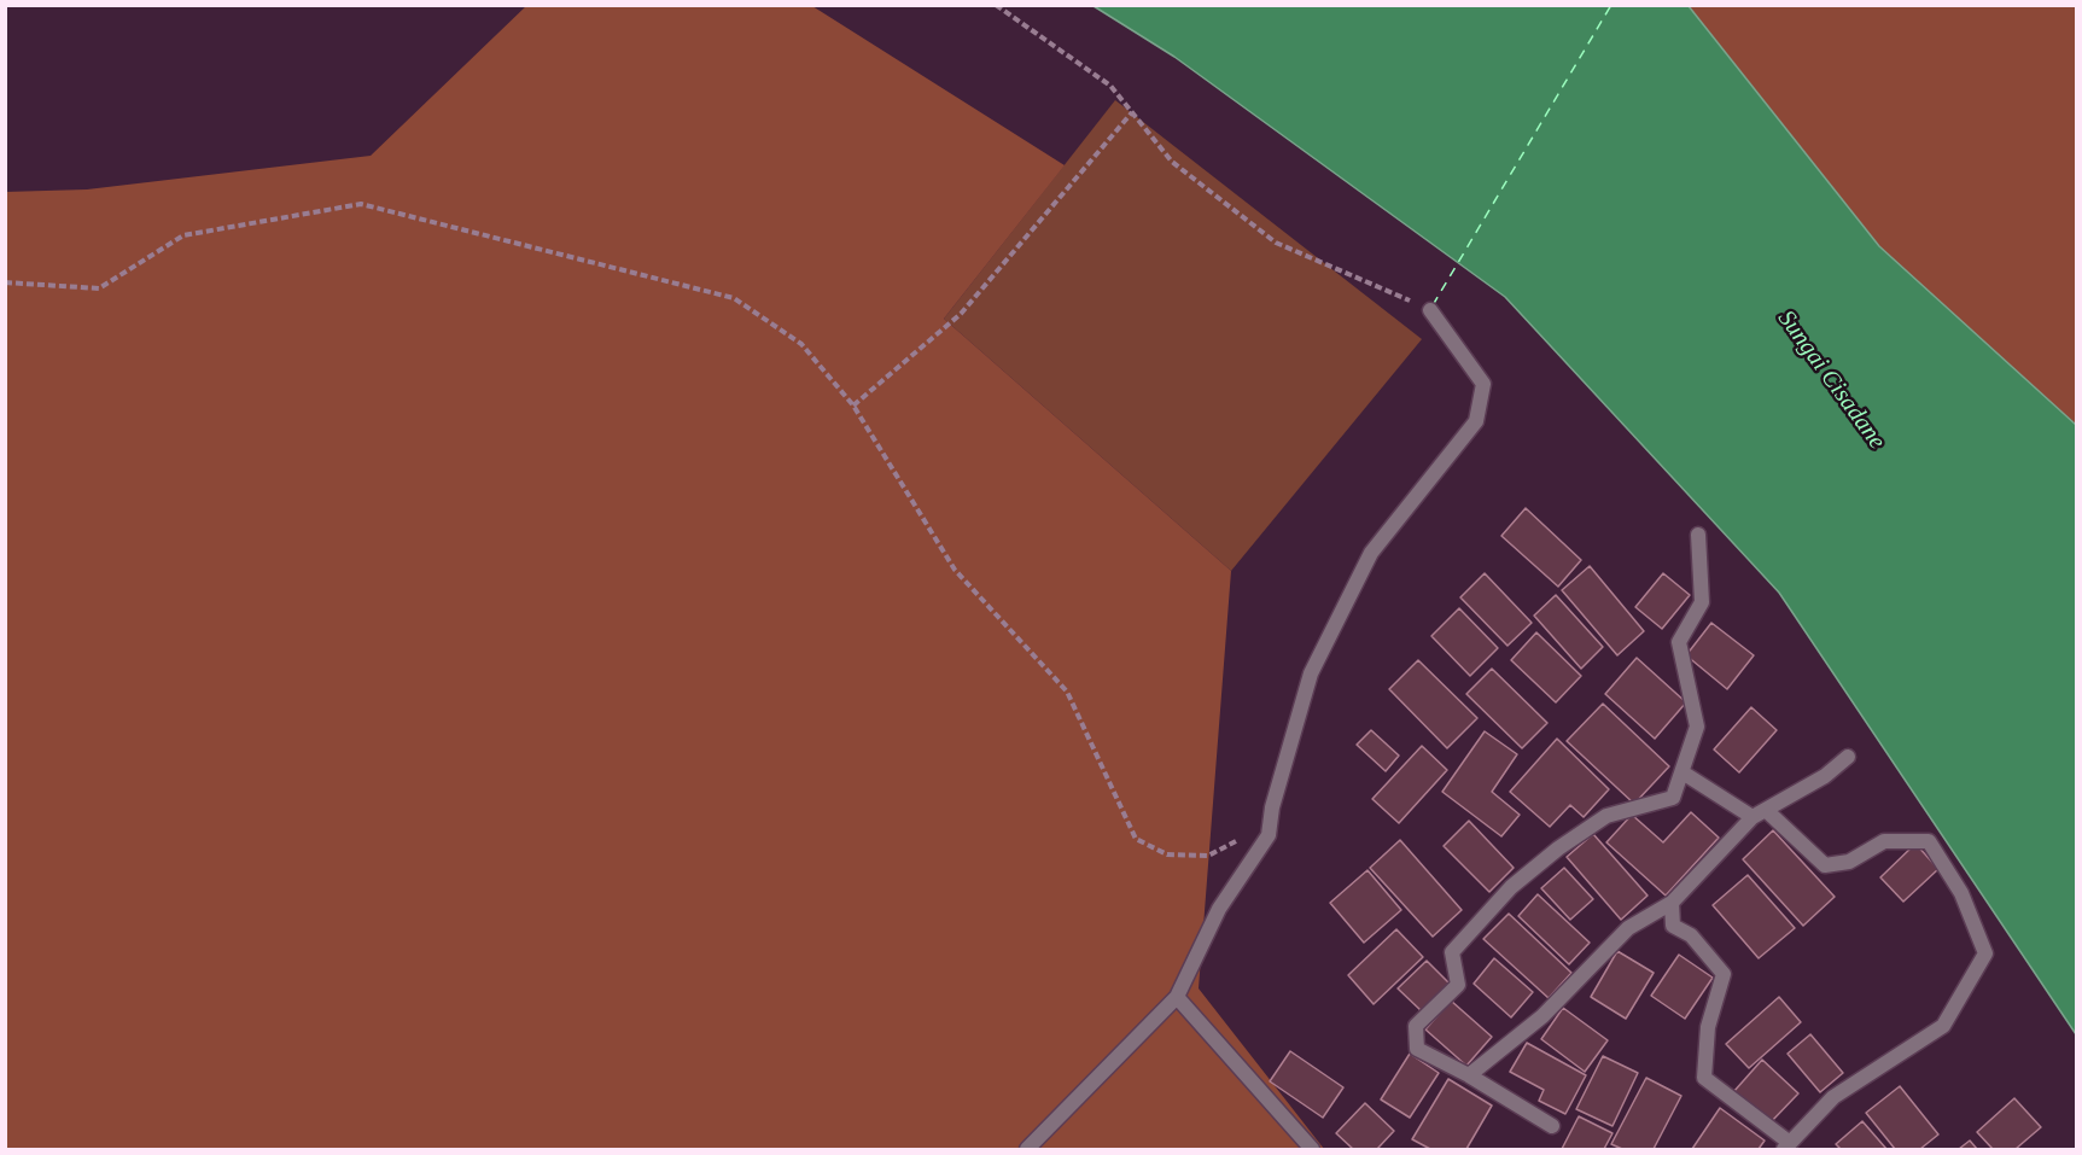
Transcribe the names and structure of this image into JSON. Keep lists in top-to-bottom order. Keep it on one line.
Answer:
{"water":["Sungai Cisadane"]}
